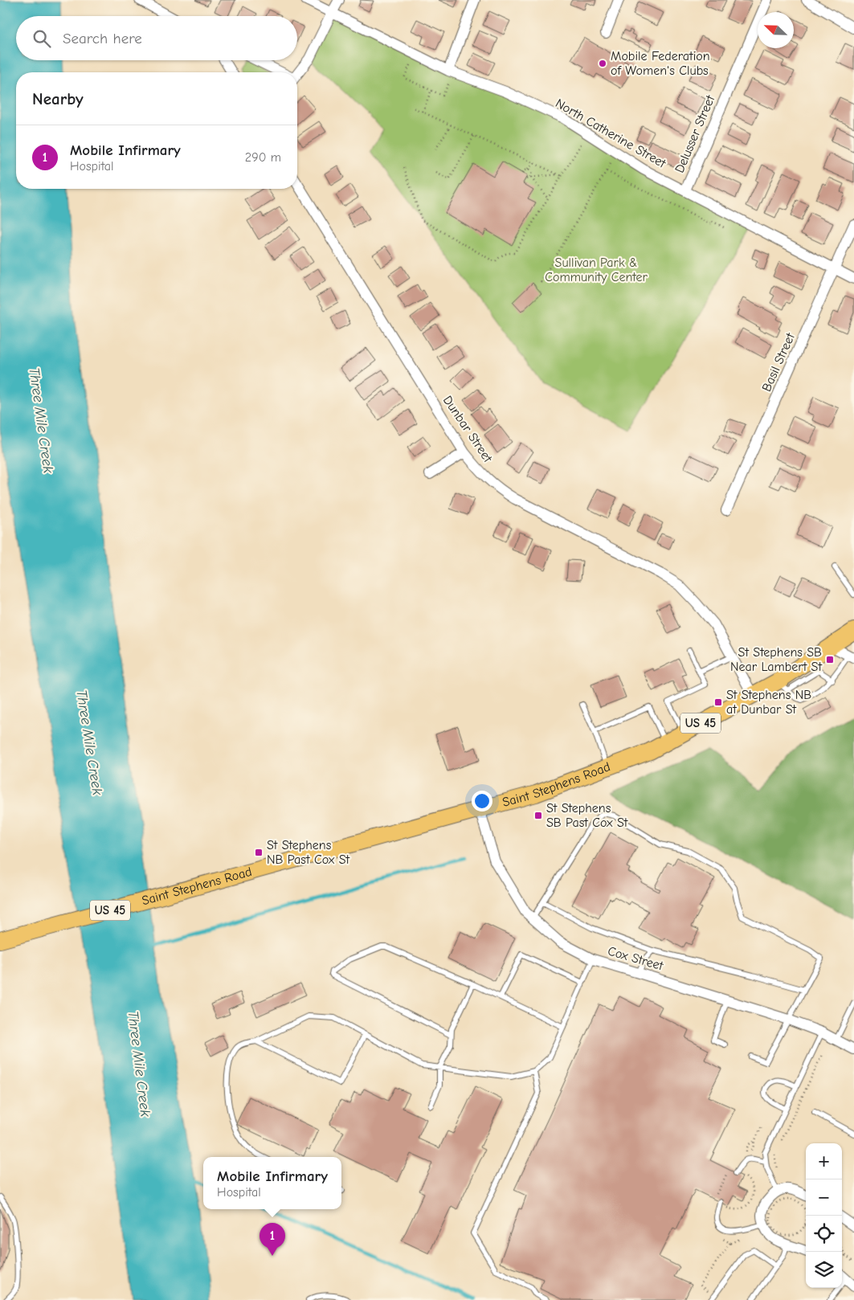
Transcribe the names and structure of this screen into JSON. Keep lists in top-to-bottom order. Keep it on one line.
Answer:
{"streets":{"main road":["US 45","Saint Stephens Road"],"street":["North Catherine Street","Delusser Street","Basil Street","Dunbar Street","Cox Street"]},"crossings":[["North Catherine Street","Delusser Street"],["North Catherine Street","Basil Street"],["Dunbar Street","Saint Stephens Road"],["Saint Stephens Road","Cox Street"]],"water":["Three Mile Creek"],"parks":["Sullivan Park & Community Center"],"places":{"other":["Mobile Federation of Women's Clubs"],"transit":["St Stephens SB Near Lambert St","St Stephens NB at Dunbar St","St Stephens SB Past Cox St","St Stephens NB Past Cox St"]},"north":"top left","page":{"search":"Search here","heading":"Nearby","list":[{"mark":"1","name":"Mobile Infirmary","note":"Hospital","value":"290 m"}],"map_buttons":["+","−"],"popup":["Mobile Infirmary","Hospital"],"pins":"1"}}
